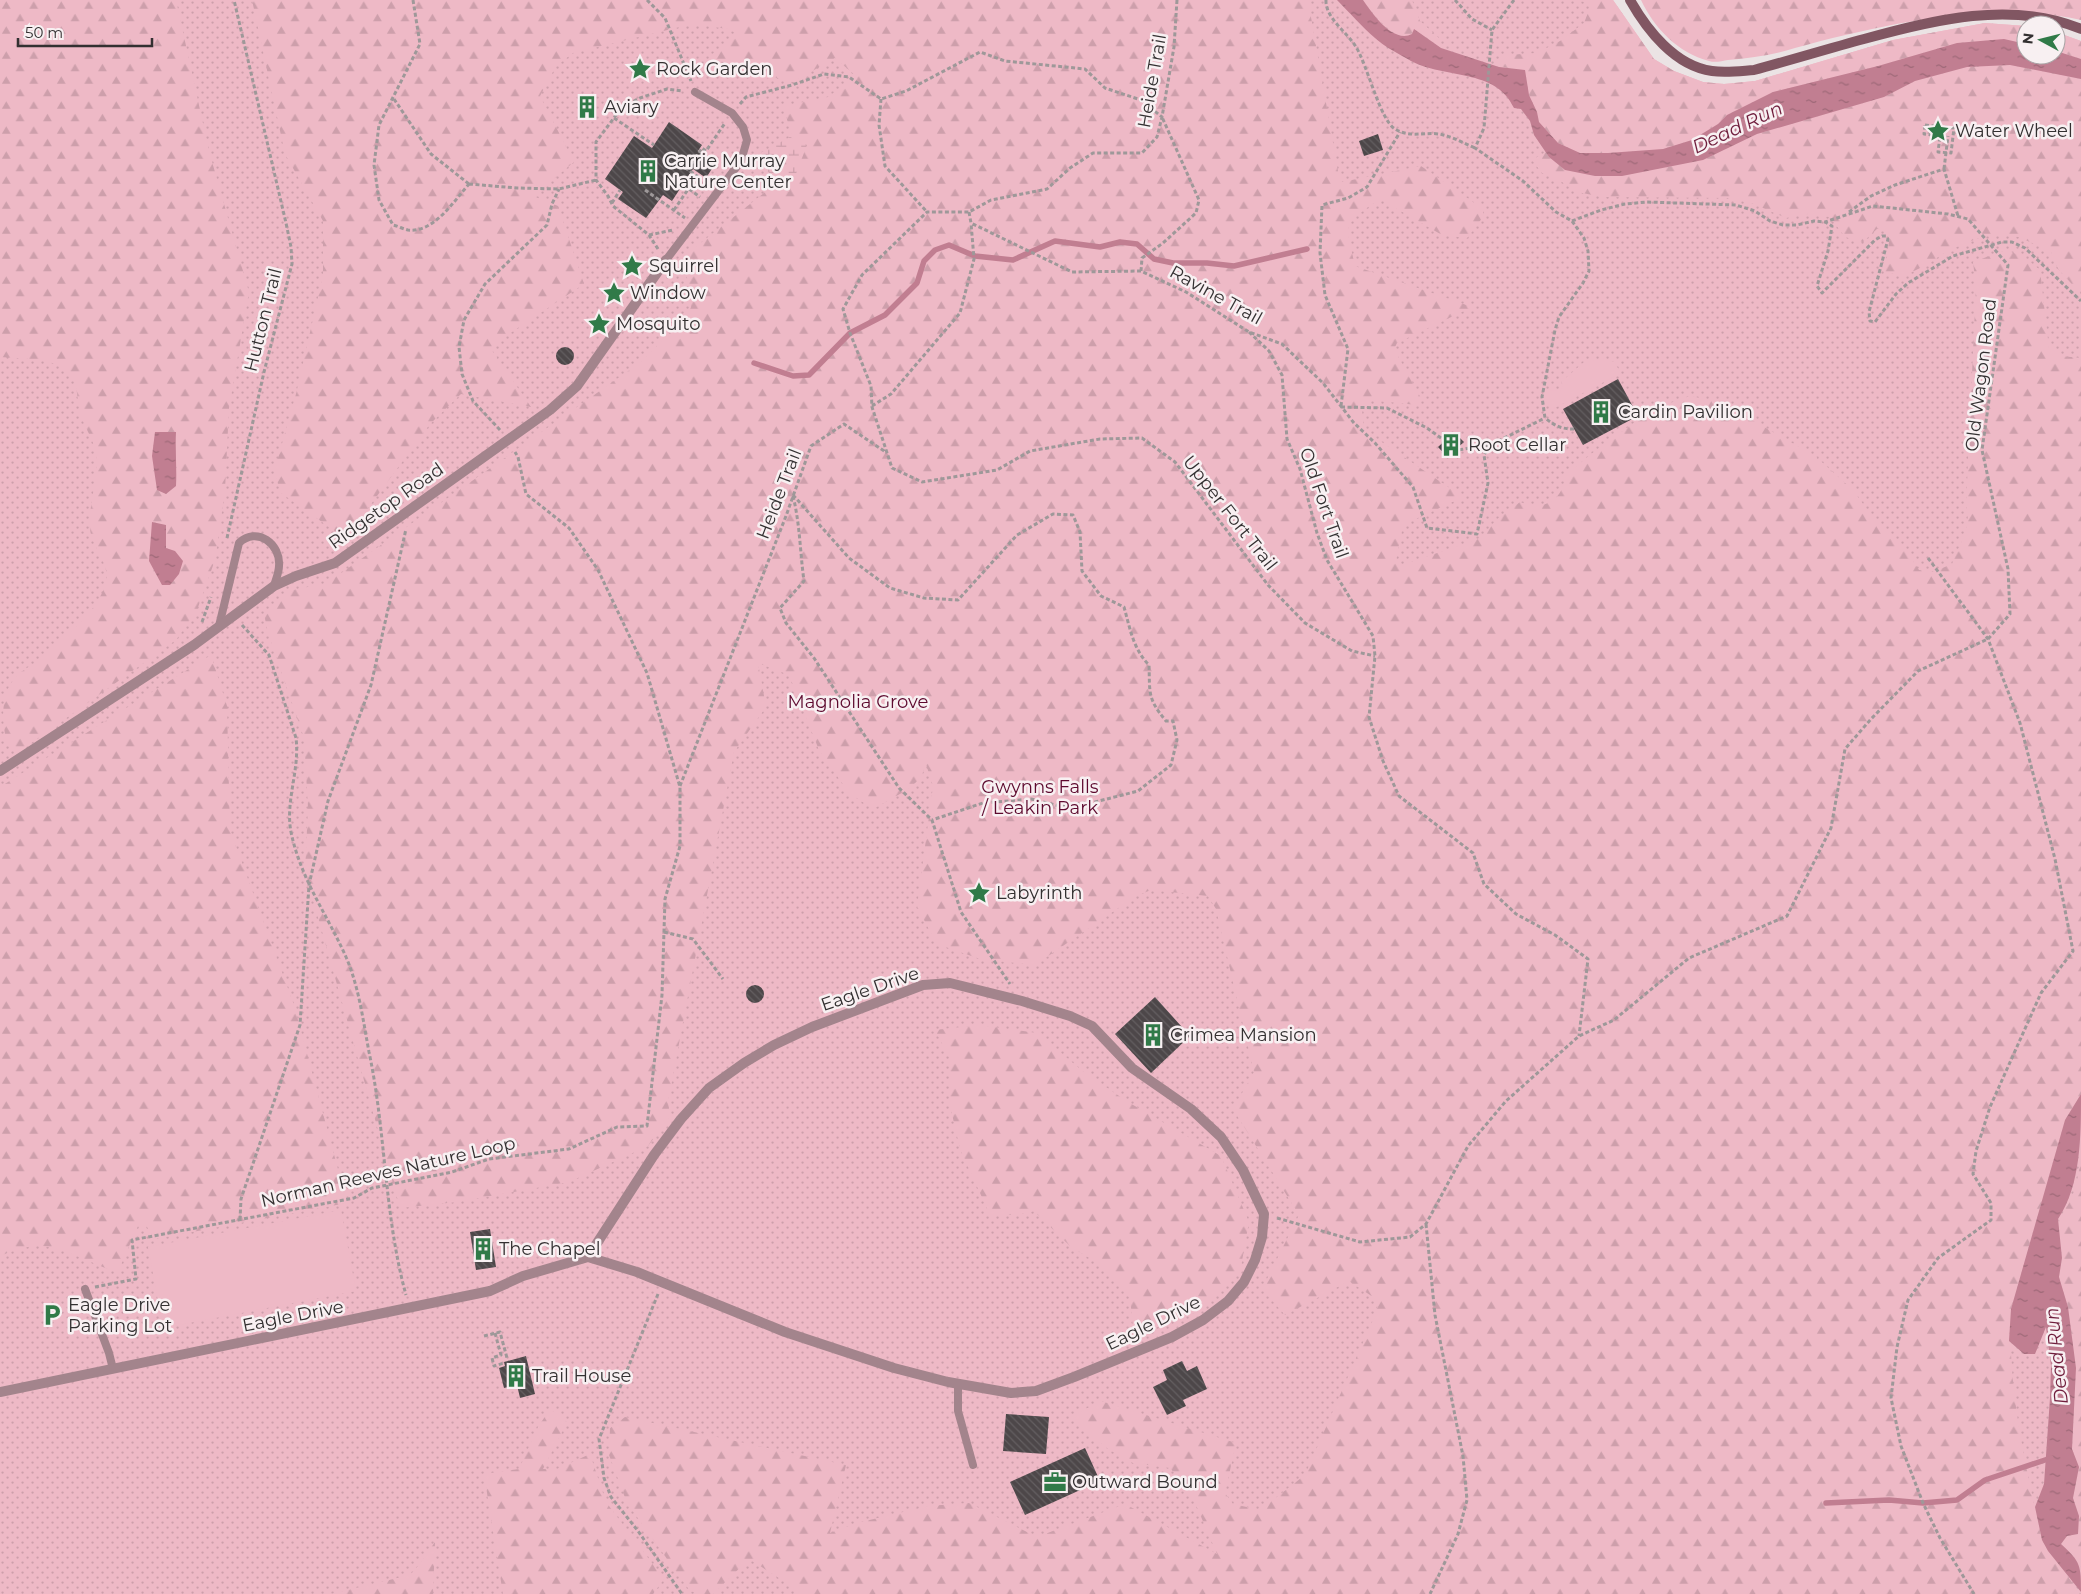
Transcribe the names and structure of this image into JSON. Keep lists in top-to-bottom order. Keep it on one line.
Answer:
{"streets":{"street":["Ridgetop Road","Eagle Drive"],"path":["Heide Trail","Ravine Trail","Hutton Trail","Old Wagon Road","Old Fort Trail","Upper Fort Trail","Norman Reeves Nature Loop"]},"crossings":[["Heide Trail","Upper Fort Trail"],["Heide Trail","Norman Reeves Nature Loop"],["Ravine Trail","Old Fort Trail"],["Old Wagon Road","Old Fort Trail"],["Old Fort Trail","Upper Fort Trail"],["Ridgetop Road","Norman Reeves Nature Loop"]],"water":["Dead Run"],"parks":["Magnolia Grove","Gwynns Falls / Leakin Park"],"places":{"place":["Rock Garden","Water Wheel","Squirrel","Window","Mosquito","Labyrinth"],"building":["Aviary","Carrie Murray Nature Center","Cardin Pavilion","Root Cellar","Crimea Mansion","The Chapel","Trail House"],"parking":["Eagle Drive Parking Lot"],"office":["Outward Bound"]},"scale_bar":"50 m","north":"left"}
